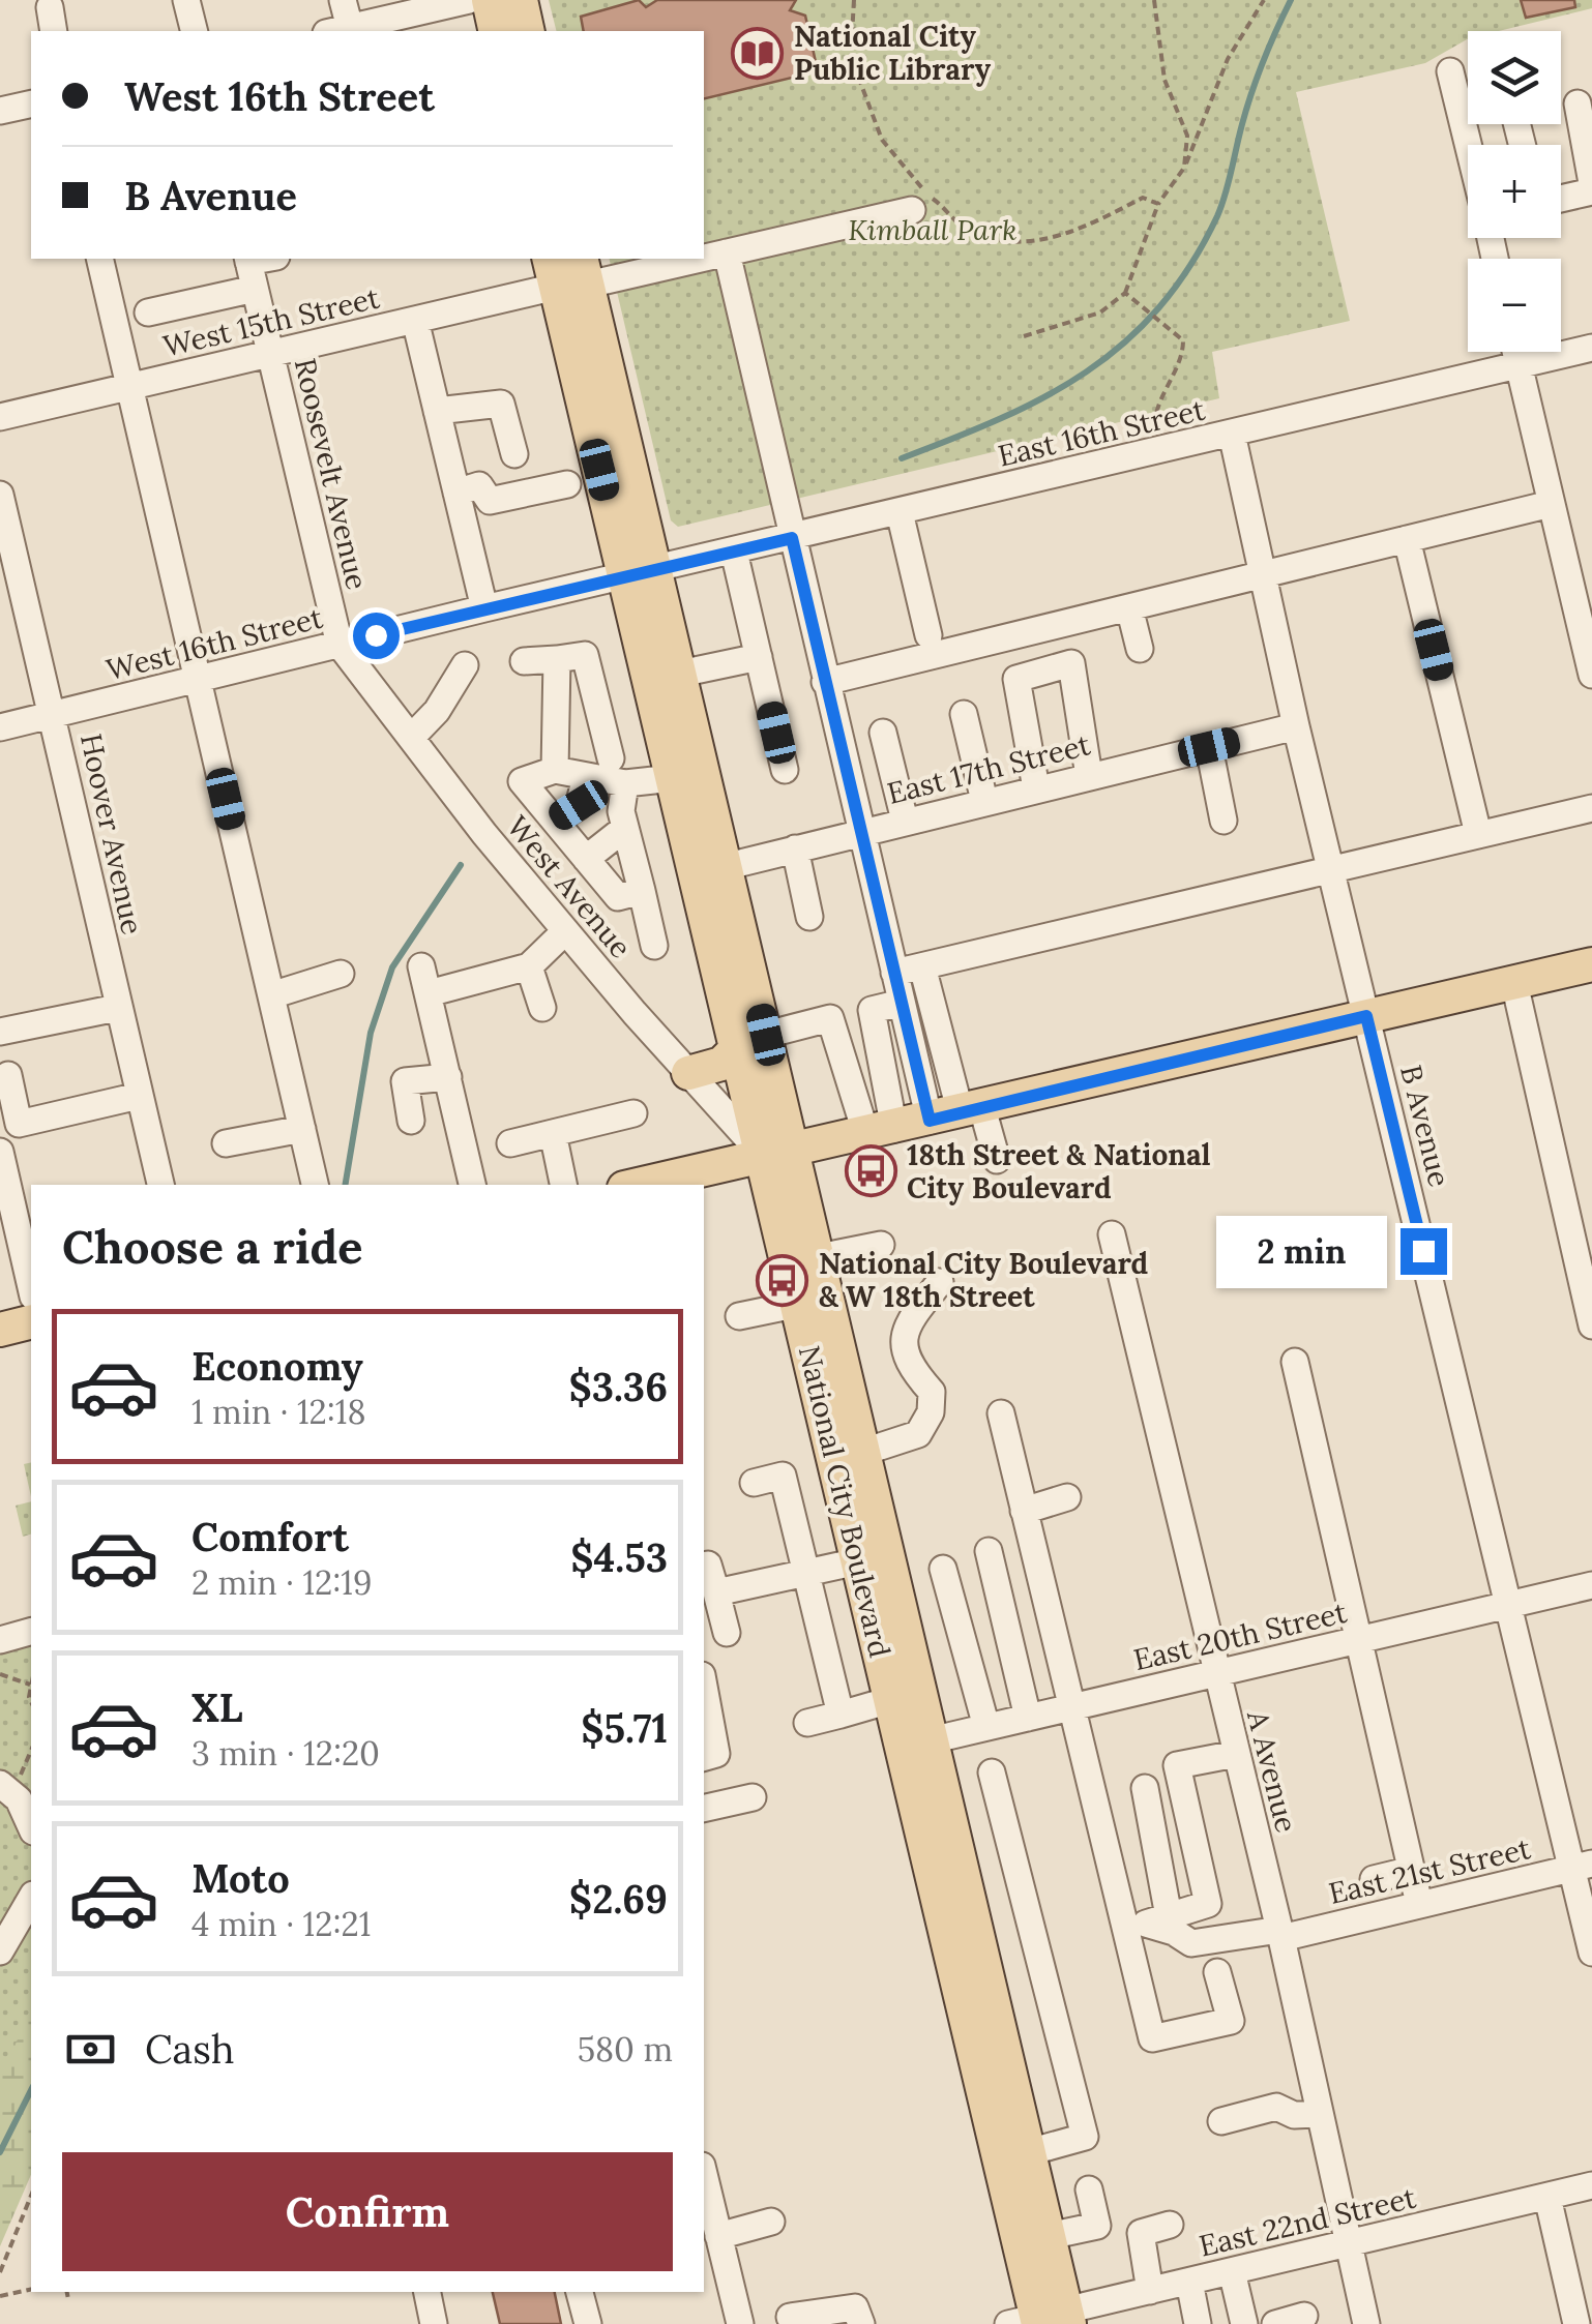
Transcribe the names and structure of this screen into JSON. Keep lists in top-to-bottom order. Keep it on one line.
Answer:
{"streets":{"main road":["National City Boulevard"],"street":["West 15th Street","East 16th Street","Roosevelt Avenue","West 16th Street","East 17th Street","Hoover Avenue","West Avenue","B Avenue","East 20th Street","A Avenue","East 21st Street","East 22nd Street"]},"crossings":[["West 15th Street","Roosevelt Avenue"],["West 15th Street","National City Boulevard"],["East 16th Street","West 16th Street"],["East 16th Street","B Avenue"],["East 16th Street","National City Boulevard"],["Roosevelt Avenue","West 16th Street"],["Roosevelt Avenue","West Avenue"],["West 16th Street","Hoover Avenue"],["West 16th Street","West Avenue"],["West 16th Street","National City Boulevard"],["East 17th Street","B Avenue"],["East 17th Street","National City Boulevard"],["West Avenue","National City Boulevard"],["B Avenue","East 20th Street"],["B Avenue","East 21st Street"],["National City Boulevard","East 20th Street"],["National City Boulevard","East 22nd Street"],["East 20th Street","A Avenue"],["A Avenue","East 21st Street"],["A Avenue","East 22nd Street"]],"parks":["Kimball Park"],"places":{"library":["National City Public Library"],"bus stop":["18th Street & National City Boulevard","National City Boulevard & W 18th Street"]},"page":{"map_buttons":["+","−"],"banner":["West 16th Street","B Avenue"],"heading":"Choose a ride","bubble":"2 min","list":[{"name":"Economy","note":"1 min · 12:18","value":"$3.36"},{"name":"Comfort","note":"2 min · 12:19","value":"$4.53"},{"name":"XL","note":"3 min · 12:20","value":"$5.71"},{"name":"Moto","note":"4 min · 12:21","value":"$2.69"}],"pay":["Cash","580 m"],"buttons":"Confirm"}}
